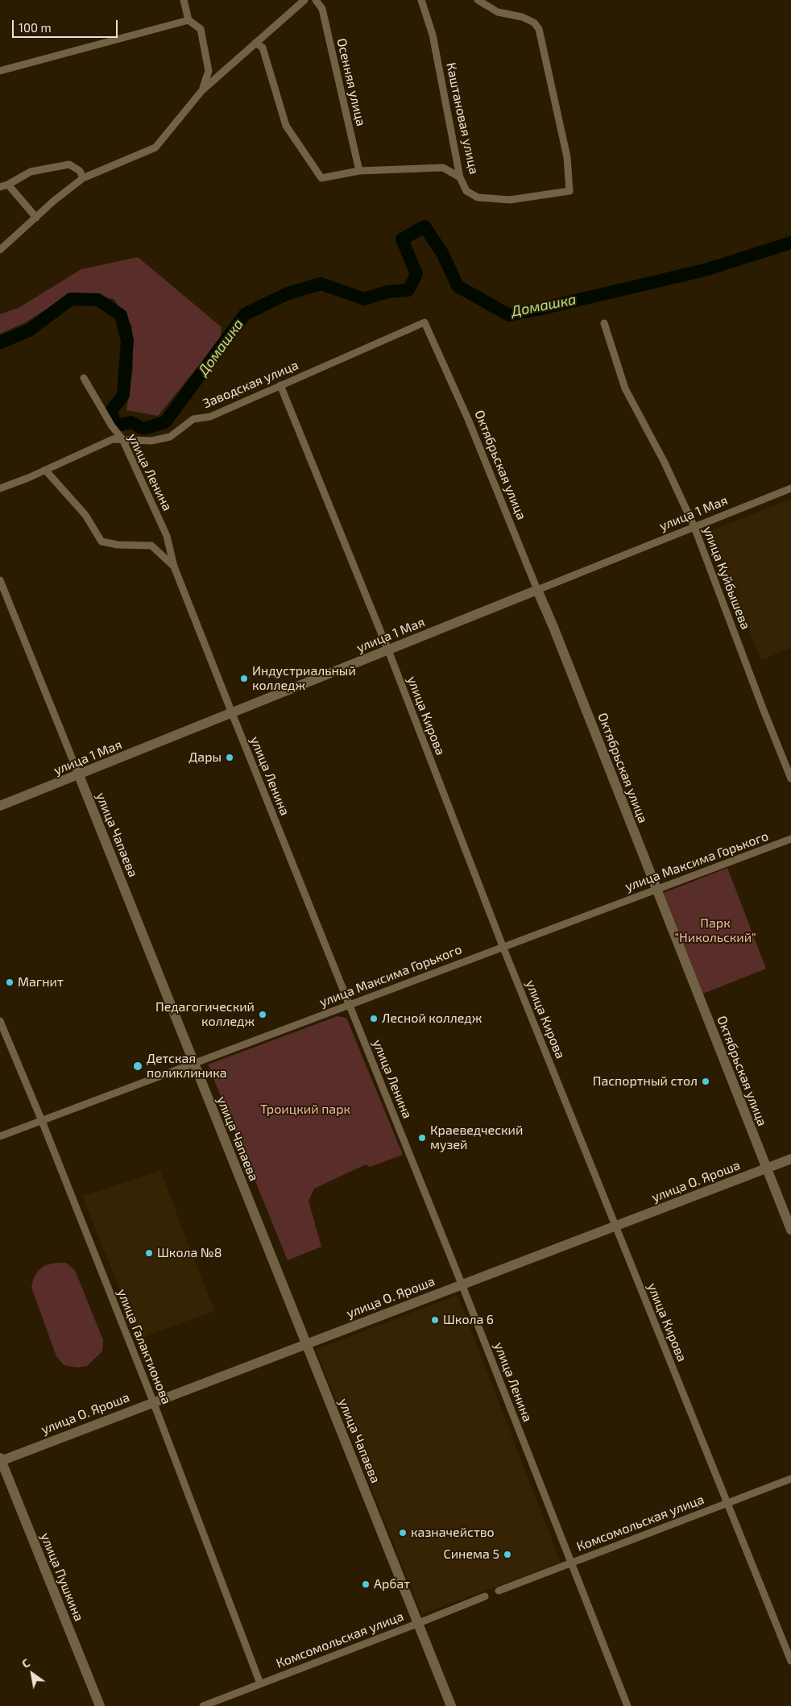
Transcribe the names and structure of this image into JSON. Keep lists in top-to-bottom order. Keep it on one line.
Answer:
{"streets":{"main road":["Октябрьская улица","улица 1 Мая","улица Чапаева","улица О. Яроша","улица Пушкина"],"street":["Осенняя улица","Каштановая улица","Заводская улица","улица Ленина","улица Куйбышева","улица Кирова","улица Максима Горького","улица Галактионова","Комсомольская улица"]},"crossings":[["Заводская улица","Октябрьская улица"],["Заводская улица","улица Ленина"],["Заводская улица","улица Кирова"],["Октябрьская улица","улица 1 Мая"],["Октябрьская улица","улица Максима Горького"],["Октябрьская улица","улица О. Яроша"],["улица Ленина","улица 1 Мая"],["улица Ленина","улица Максима Горького"],["улица Ленина","улица О. Яроша"],["улица Ленина","Комсомольская улица"],["улица 1 Мая","улица Куйбышева"],["улица 1 Мая","улица Кирова"],["улица 1 Мая","улица Чапаева"],["улица Кирова","улица Максима Горького"],["улица Кирова","улица О. Яроша"],["улица Кирова","Комсомольская улица"],["улица Чапаева","улица Максима Горького"],["улица Чапаева","улица О. Яроша"],["улица Чапаева","Комсомольская улица"],["улица Максима Горького","улица Галактионова"],["улица О. Яроша","улица Галактионова"],["улица О. Яроша","улица Пушкина"],["улица Галактионова","Комсомольская улица"]],"water":["Домашка"],"parks":["Парк \"Никольский\"","Троицкий парк"],"places":["Индустриальный колледж","Дары","Магнит","Педагогический колледж","Лесной колледж","Детская поликлиника","Паспортный стол","Краеведческий музей","Школа №8","Школа 6","казначейство","Синема 5","Арбат"],"scale_bar":"100 m","north":"top left"}
